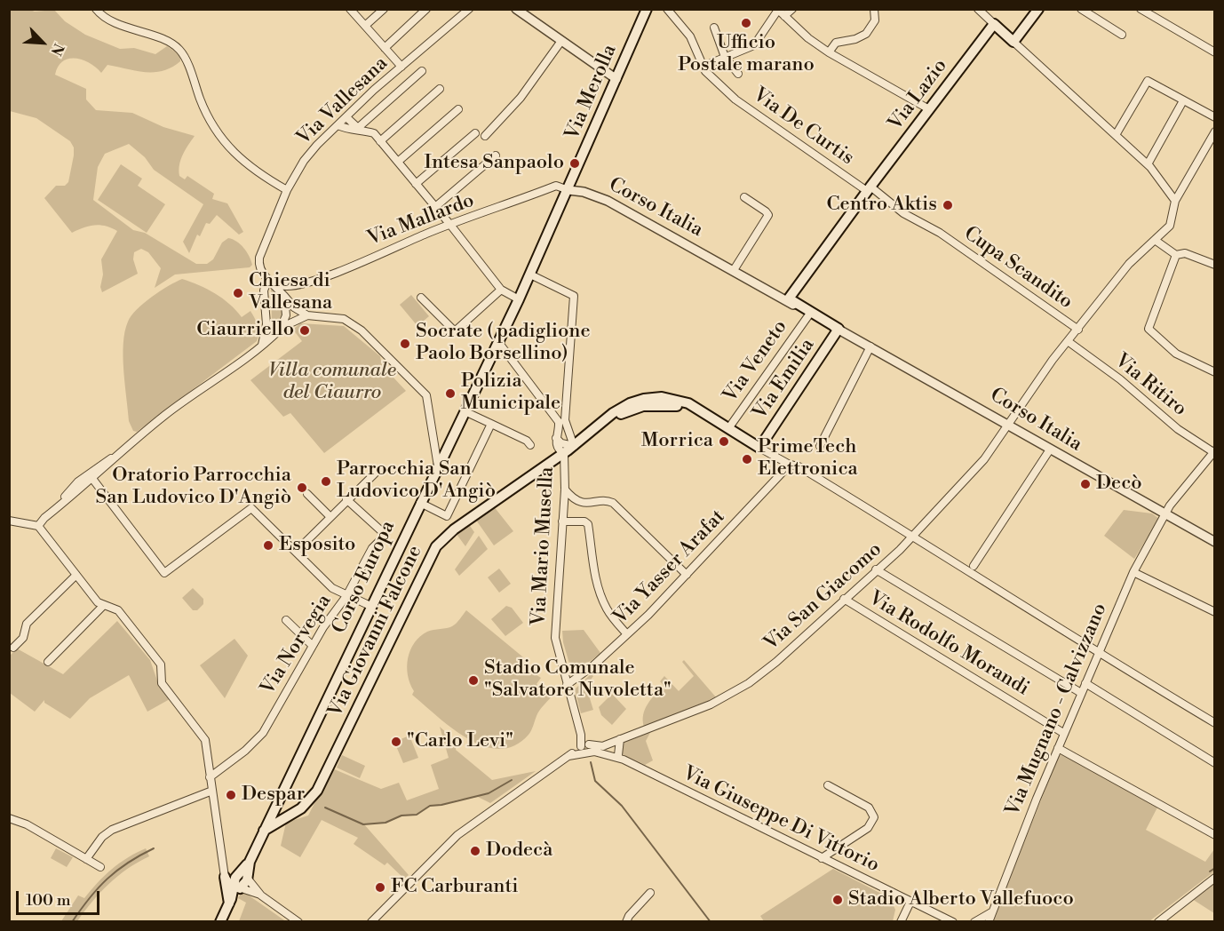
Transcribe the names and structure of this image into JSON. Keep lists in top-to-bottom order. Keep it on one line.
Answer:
{"streets":{"main road":["Via Merolla","Via Lazio","Corso Italia","Via Emilia","Corso Europa","Via Giovanni Falcone"],"street":["Via Vallesana","Via De Curtis","Via Mallardo","Cupa Scandito","Via Veneto","Via Ritiro","Via Mario Musella","Via Yasser Arafat","Via San Giacomo","Via Rodolfo Morandi","Via Norvegia","Via Mugnano - Calvizzano","Via Giuseppe Di Vittorio"]},"crossings":[["Via Merolla","Corso Italia"],["Via Merolla","Via Mallardo"],["Via Merolla","Corso Europa"],["Via Lazio","Via De Curtis"],["Via Lazio","Corso Italia"],["Via Lazio","Cupa Scandito"],["Via Vallesana","Via Mallardo"],["Via De Curtis","Cupa Scandito"],["Corso Italia","Via Mallardo"],["Corso Italia","Via Veneto"],["Corso Italia","Via Emilia"],["Corso Italia","Corso Europa"],["Corso Italia","Via San Giacomo"],["Corso Italia","Via Mugnano - Calvizzano"],["Via Mallardo","Corso Europa"],["Cupa Scandito","Via San Giacomo"],["Via Ritiro","Via San Giacomo"],["Via Ritiro","Via Mugnano - Calvizzano"],["Via Mario Musella","Via Yasser Arafat"],["Via Mario Musella","Via Giovanni Falcone"],["Corso Europa","Via Giovanni Falcone"],["Via San Giacomo","Via Rodolfo Morandi"],["Via Rodolfo Morandi","Via Mugnano - Calvizzano"]],"parks":["Villa comunale del Ciaurro"],"places":["Ufficio Postale marano","Intesa Sanpaolo","Centro Aktis","Chiesa di Vallesana","Ciaurriello","Socrate ( padiglione Paolo Borsellino)","Polizia Municipale","Morrica","PrimeTech Elettronica","Parrocchia San Ludovico D'Angiò","Decò","Oratorio Parrocchia San Ludovico D'Angiò","Esposito","Stadio Comunale \"Salvatore Nuvoletta\"","\"Carlo Levi\"","Despar","Dodecà","FC Carburanti","Stadio Alberto Vallefuoco"],"scale_bar":"100 m","north":"bottom right"}
